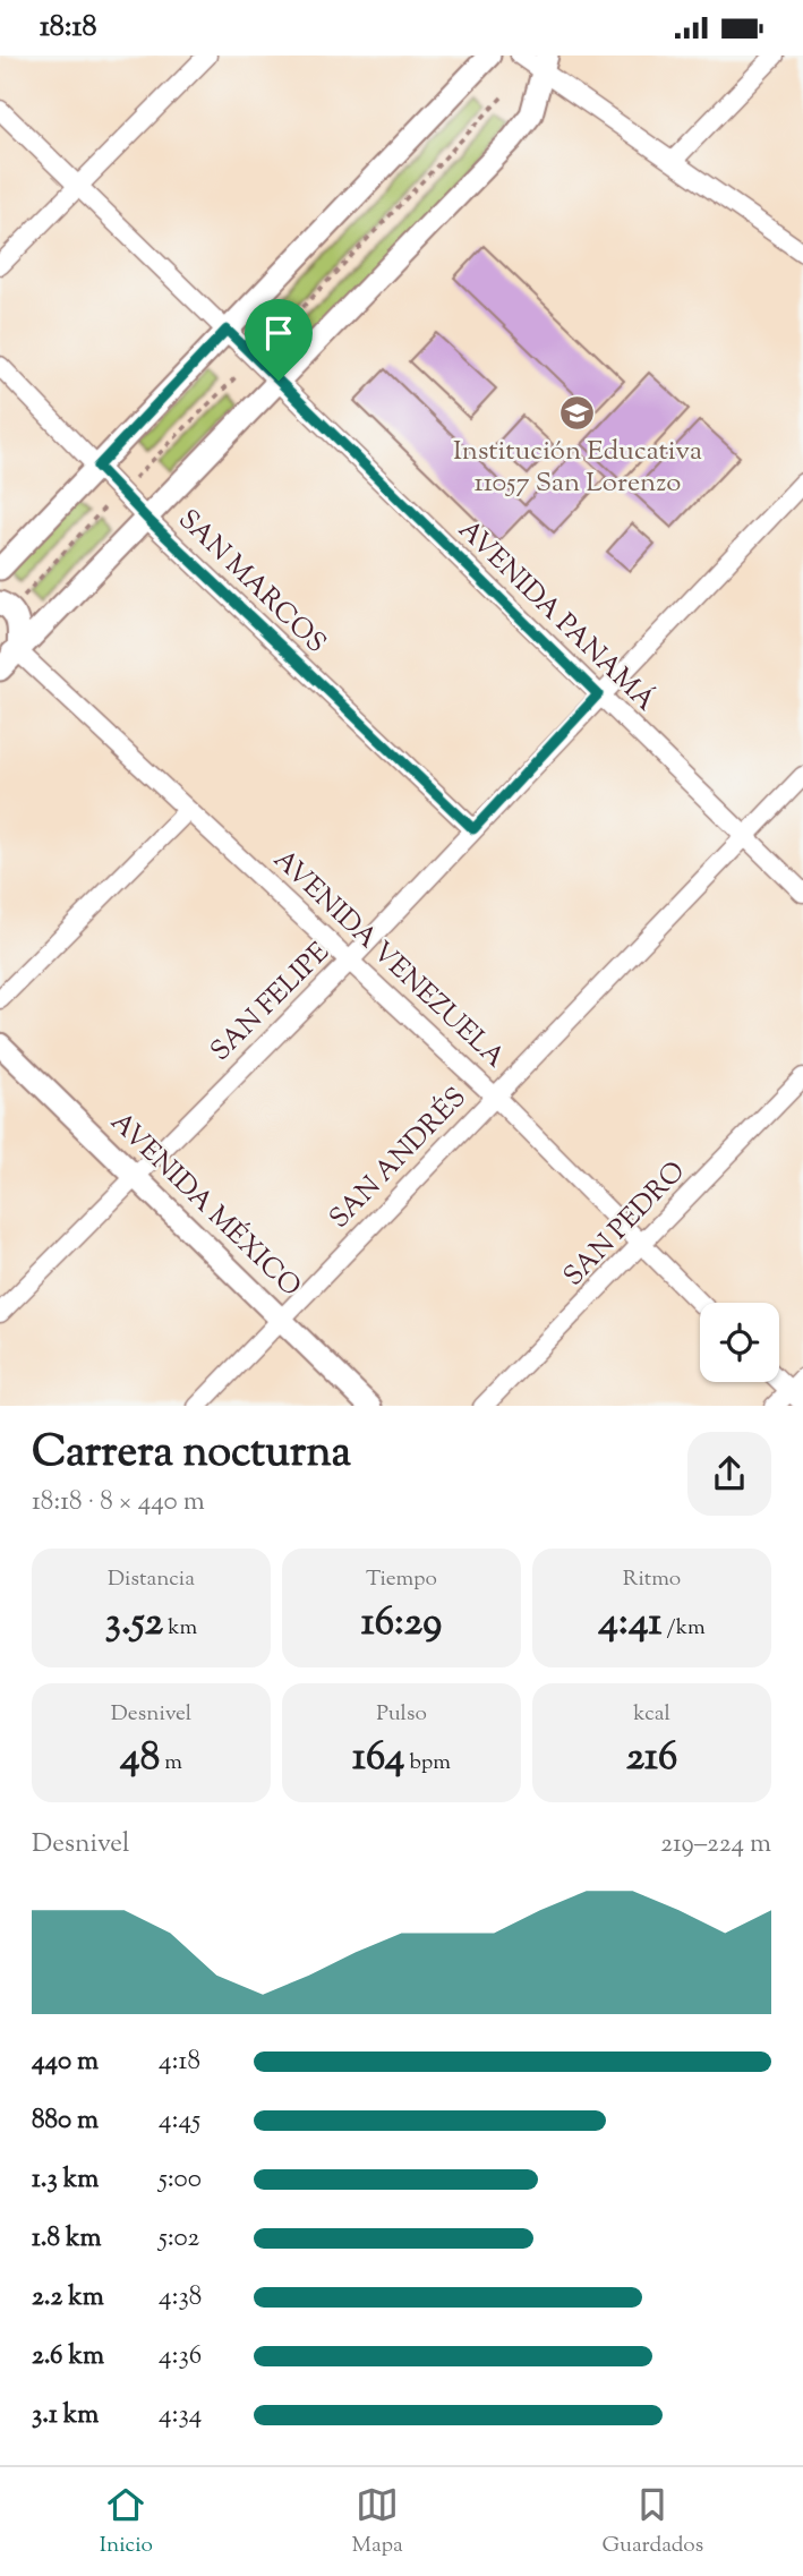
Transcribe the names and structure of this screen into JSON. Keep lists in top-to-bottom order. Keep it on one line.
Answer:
{"streets":{"street":["SAN MARCOS","AVENIDA PANAMÁ","AVENIDA VENEZUELA","SAN FELIPE","SAN ANDRÉS","AVENIDA MÉXICO","SAN PEDRO"]},"crossings":[["SAN MARCOS","SAN FELIPE"],["AVENIDA PANAMÁ","SAN FELIPE"],["AVENIDA PANAMÁ","SAN ANDRÉS"],["AVENIDA VENEZUELA","SAN FELIPE"],["AVENIDA VENEZUELA","SAN ANDRÉS"],["AVENIDA VENEZUELA","SAN PEDRO"],["SAN FELIPE","AVENIDA MÉXICO"],["SAN ANDRÉS","AVENIDA MÉXICO"]],"places":{"school or university":["Institución Educativa 11057 San Lorenzo"]},"page":{"status":"18:18","heading":["Carrera nocturna","18:18 · 8 × 440 m"],"stats":[["Distancia","3.52 km"],["Tiempo","16:29"],["Ritmo","4:41 /km"],["Desnivel","48 m"],["Pulso","164 bpm"],["kcal","216"]],"chart":["Desnivel","219–224 m"],"list":[{"name":"440 m","note":"4:18"},{"name":"880 m","note":"4:45"},{"name":"1.3 km","note":"5:00"},{"name":"1.8 km","note":"5:02"},{"name":"2.2 km","note":"4:38"},{"name":"2.6 km","note":"4:36"},{"name":"3.1 km","note":"4:34"}],"tabs":["Inicio","Mapa","Guardados"]}}
